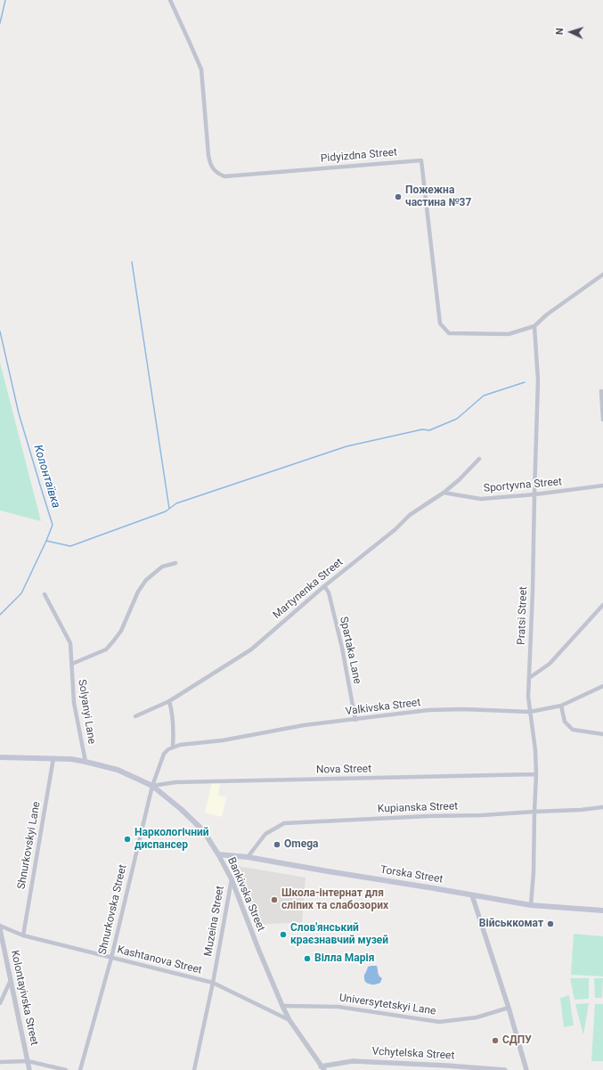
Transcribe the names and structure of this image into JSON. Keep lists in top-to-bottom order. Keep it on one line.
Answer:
{"streets":{"main road":["Torska Street","Bankivska Street"],"street":["Pidyizdna Street","Sportyvna Street","Martynenka Street","Pratsi Street","Spartaka Lane","Valkivska Street","Solyanyi Lane","Nova Street","Kupianska Street","Shnurkovskyi Lane","Shnurkovska Street","Muzeina Street","Kashtanova Street","Kolontayivska Street","Universytetskyi Lane","Vchytelska Street"]},"crossings":[["Pidyizdna Street","Pratsi Street"],["Sportyvna Street","Martynenka Street"],["Sportyvna Street","Pratsi Street"],["Martynenka Street","Spartaka Lane"],["Pratsi Street","Valkivska Street"],["Pratsi Street","Nova Street"],["Pratsi Street","Kupianska Street"],["Pratsi Street","Torska Street"],["Spartaka Lane","Valkivska Street"],["Valkivska Street","Shnurkovska Street"],["Solyanyi Lane","Bankivska Street"],["Nova Street","Bankivska Street"],["Nova Street","Shnurkovska Street"],["Kupianska Street","Torska Street"],["Shnurkovskyi Lane","Bankivska Street"],["Shnurkovskyi Lane","Kashtanova Street"],["Torska Street","Bankivska Street"],["Bankivska Street","Shnurkovska Street"],["Bankivska Street","Muzeina Street"],["Bankivska Street","Kashtanova Street"],["Bankivska Street","Universytetskyi Lane"],["Bankivska Street","Vchytelska Street"],["Shnurkovska Street","Kashtanova Street"],["Muzeina Street","Kashtanova Street"]],"water":["Колонтаївка"],"places":["Пожежна частина №37","Наркологічний диспансер","Omega","Школа-інтернат для сліпих та слабозорих","Військкомат","Слов'янський краєзнавчий музей","Вілла Марія","СДПУ"],"north":"left"}
